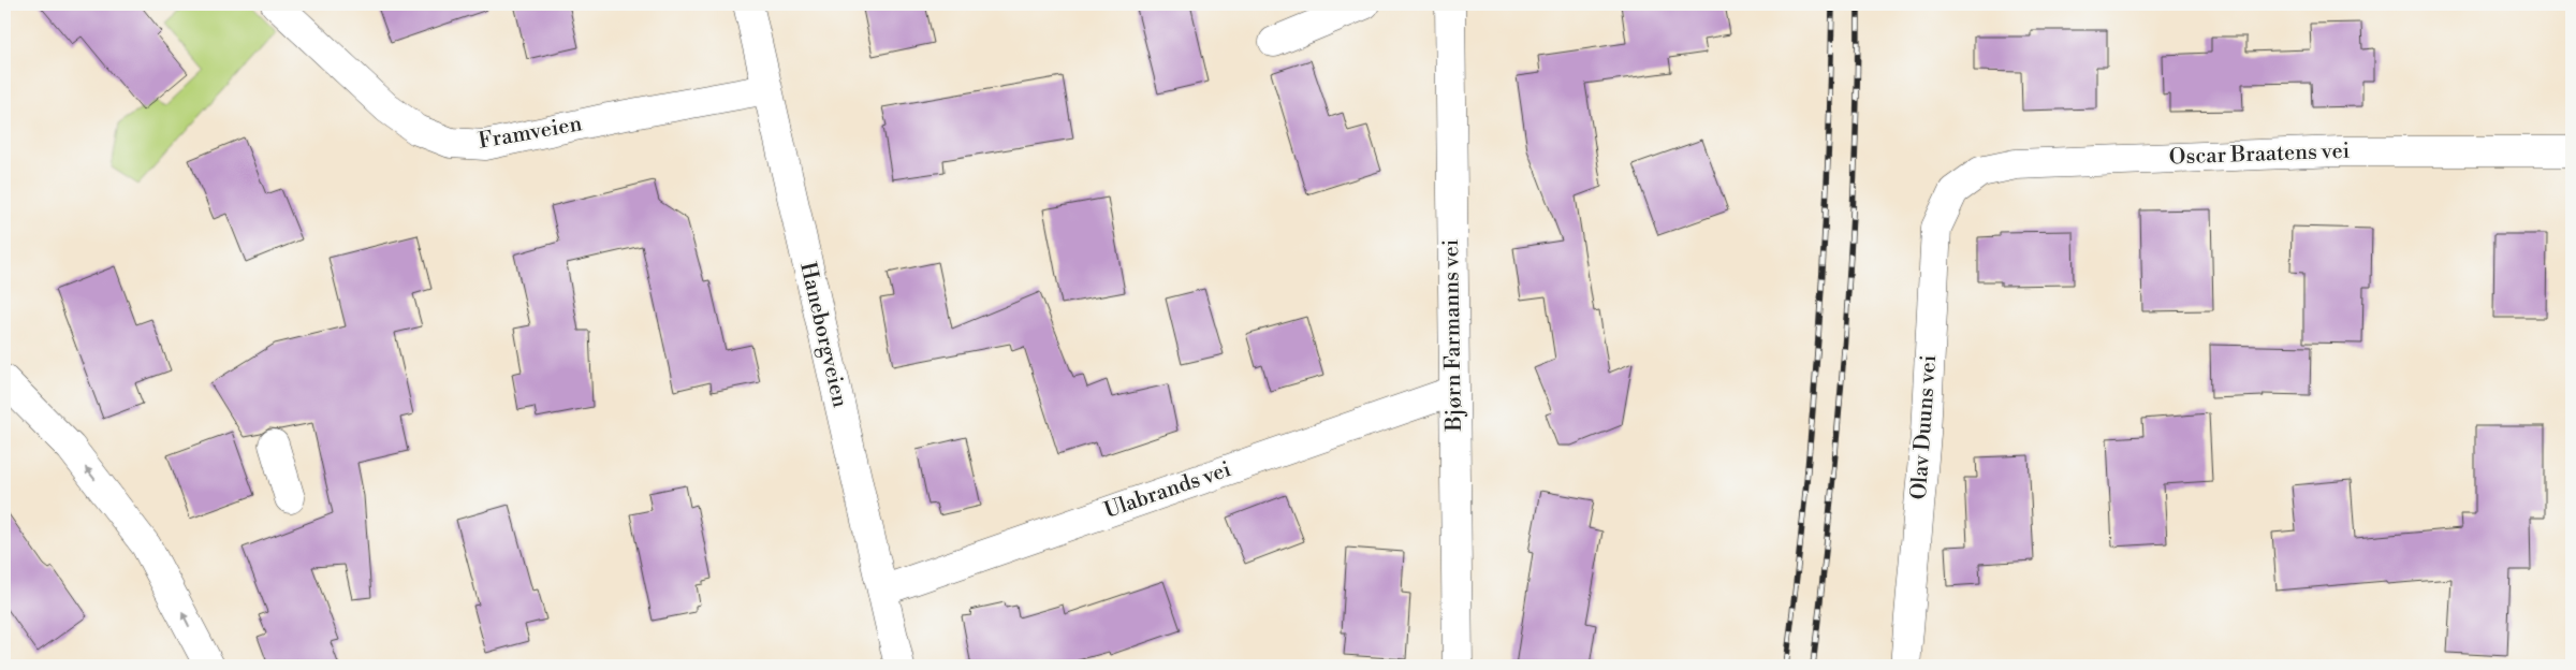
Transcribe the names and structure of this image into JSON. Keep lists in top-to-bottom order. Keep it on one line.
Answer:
{"streets":{"street":["Framveien","Oscar Braatens vei","Haneborgveien","Bjørn Farmanns vei","Olav Duuns vei","Ulabrands vei"]},"crossings":[["Framveien","Haneborgveien"],["Oscar Braatens vei","Olav Duuns vei"],["Haneborgveien","Ulabrands vei"],["Bjørn Farmanns vei","Ulabrands vei"]]}
